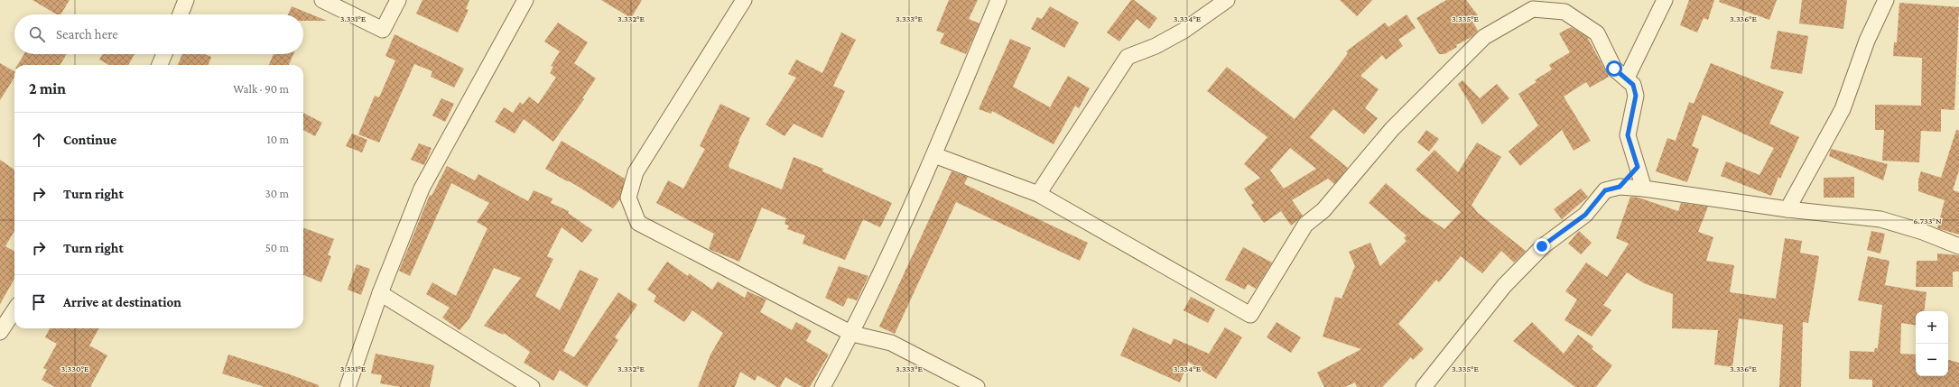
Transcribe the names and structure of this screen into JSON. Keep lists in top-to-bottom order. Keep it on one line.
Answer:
{"page":{"search":"Search here","heading":["2 min","Walk · 90 m"],"list":[["Continue","10 m"],["Turn right","30 m"],["Turn right","50 m"],"Arrive at destination"],"map_buttons":["+","−"]},"coordinates":["3.331°E","3.332°E","3.333°E","3.334°E","3.335°E","3.336°E","6.733°N","3.330°E"]}
